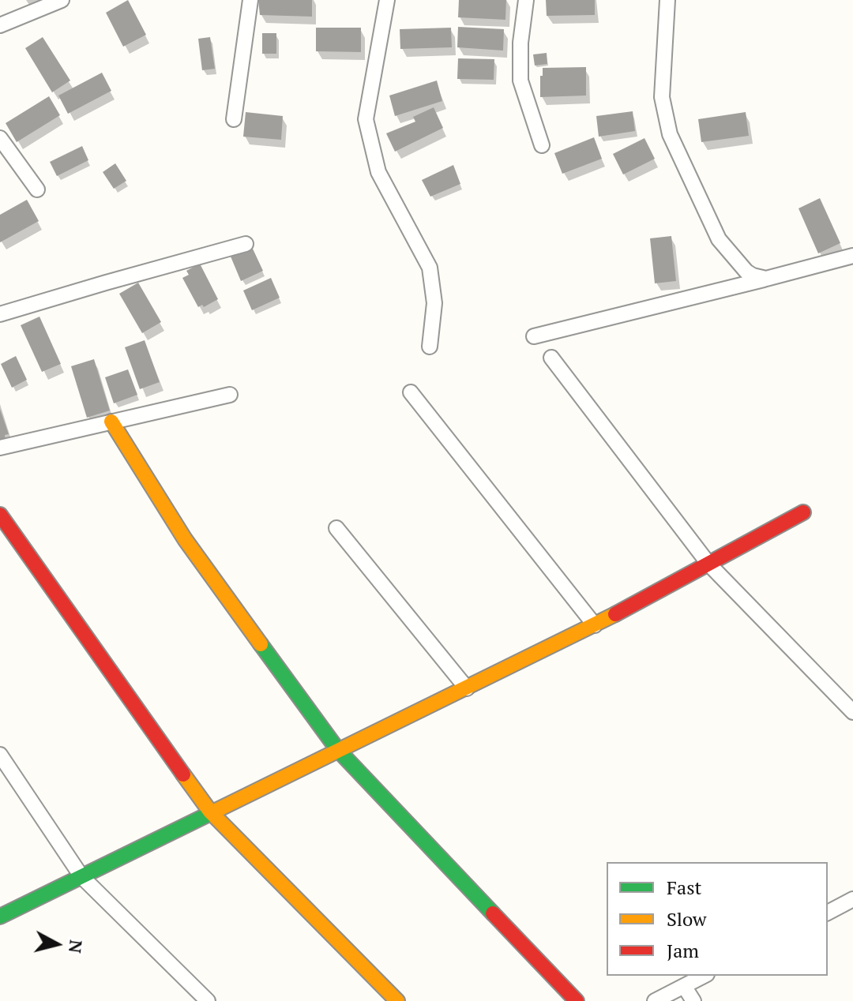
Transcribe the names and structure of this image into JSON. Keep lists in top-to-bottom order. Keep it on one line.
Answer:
{"legend":["Fast","Slow","Jam"],"north":"right"}
